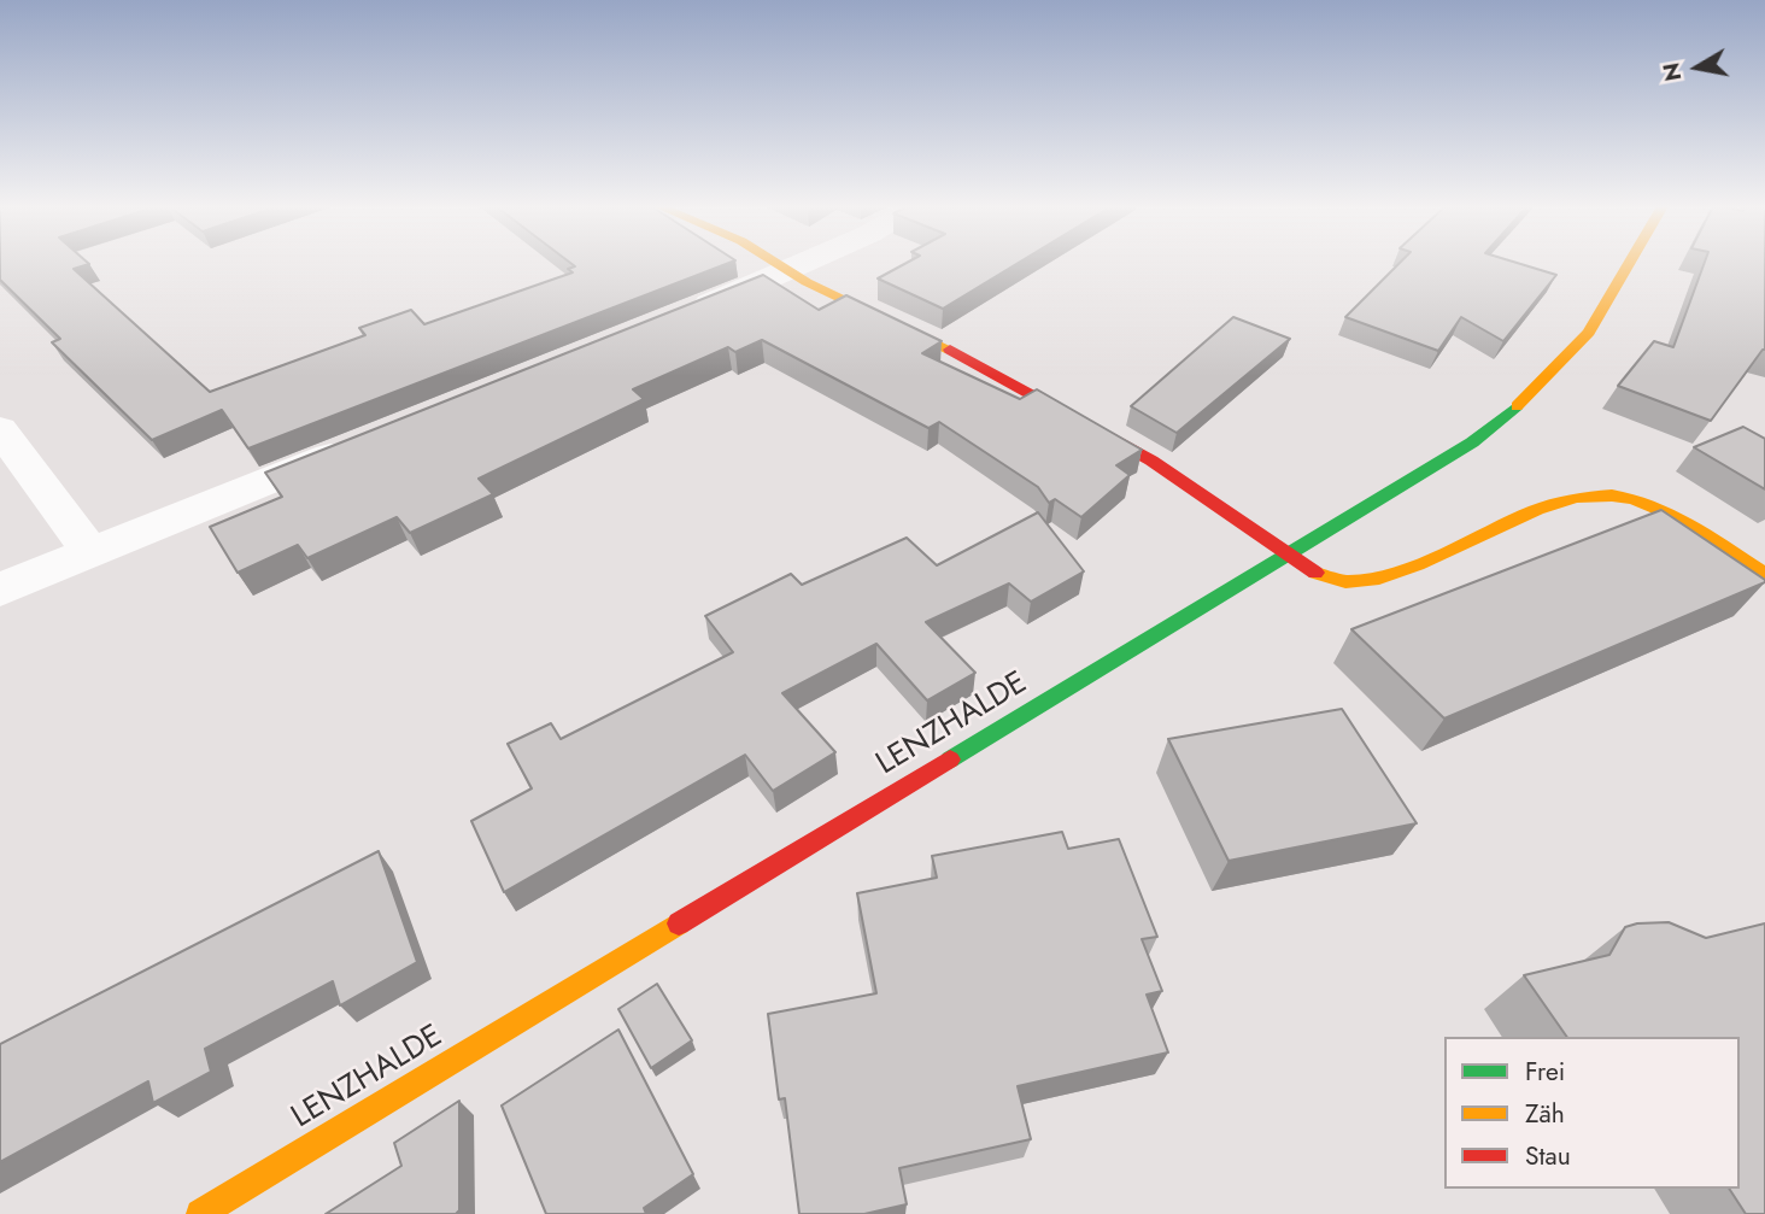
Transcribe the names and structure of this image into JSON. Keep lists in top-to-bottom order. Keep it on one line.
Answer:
{"streets":{"street":["LENZHALDE"]},"legend":["Frei","Zäh","Stau"],"north":"left"}
